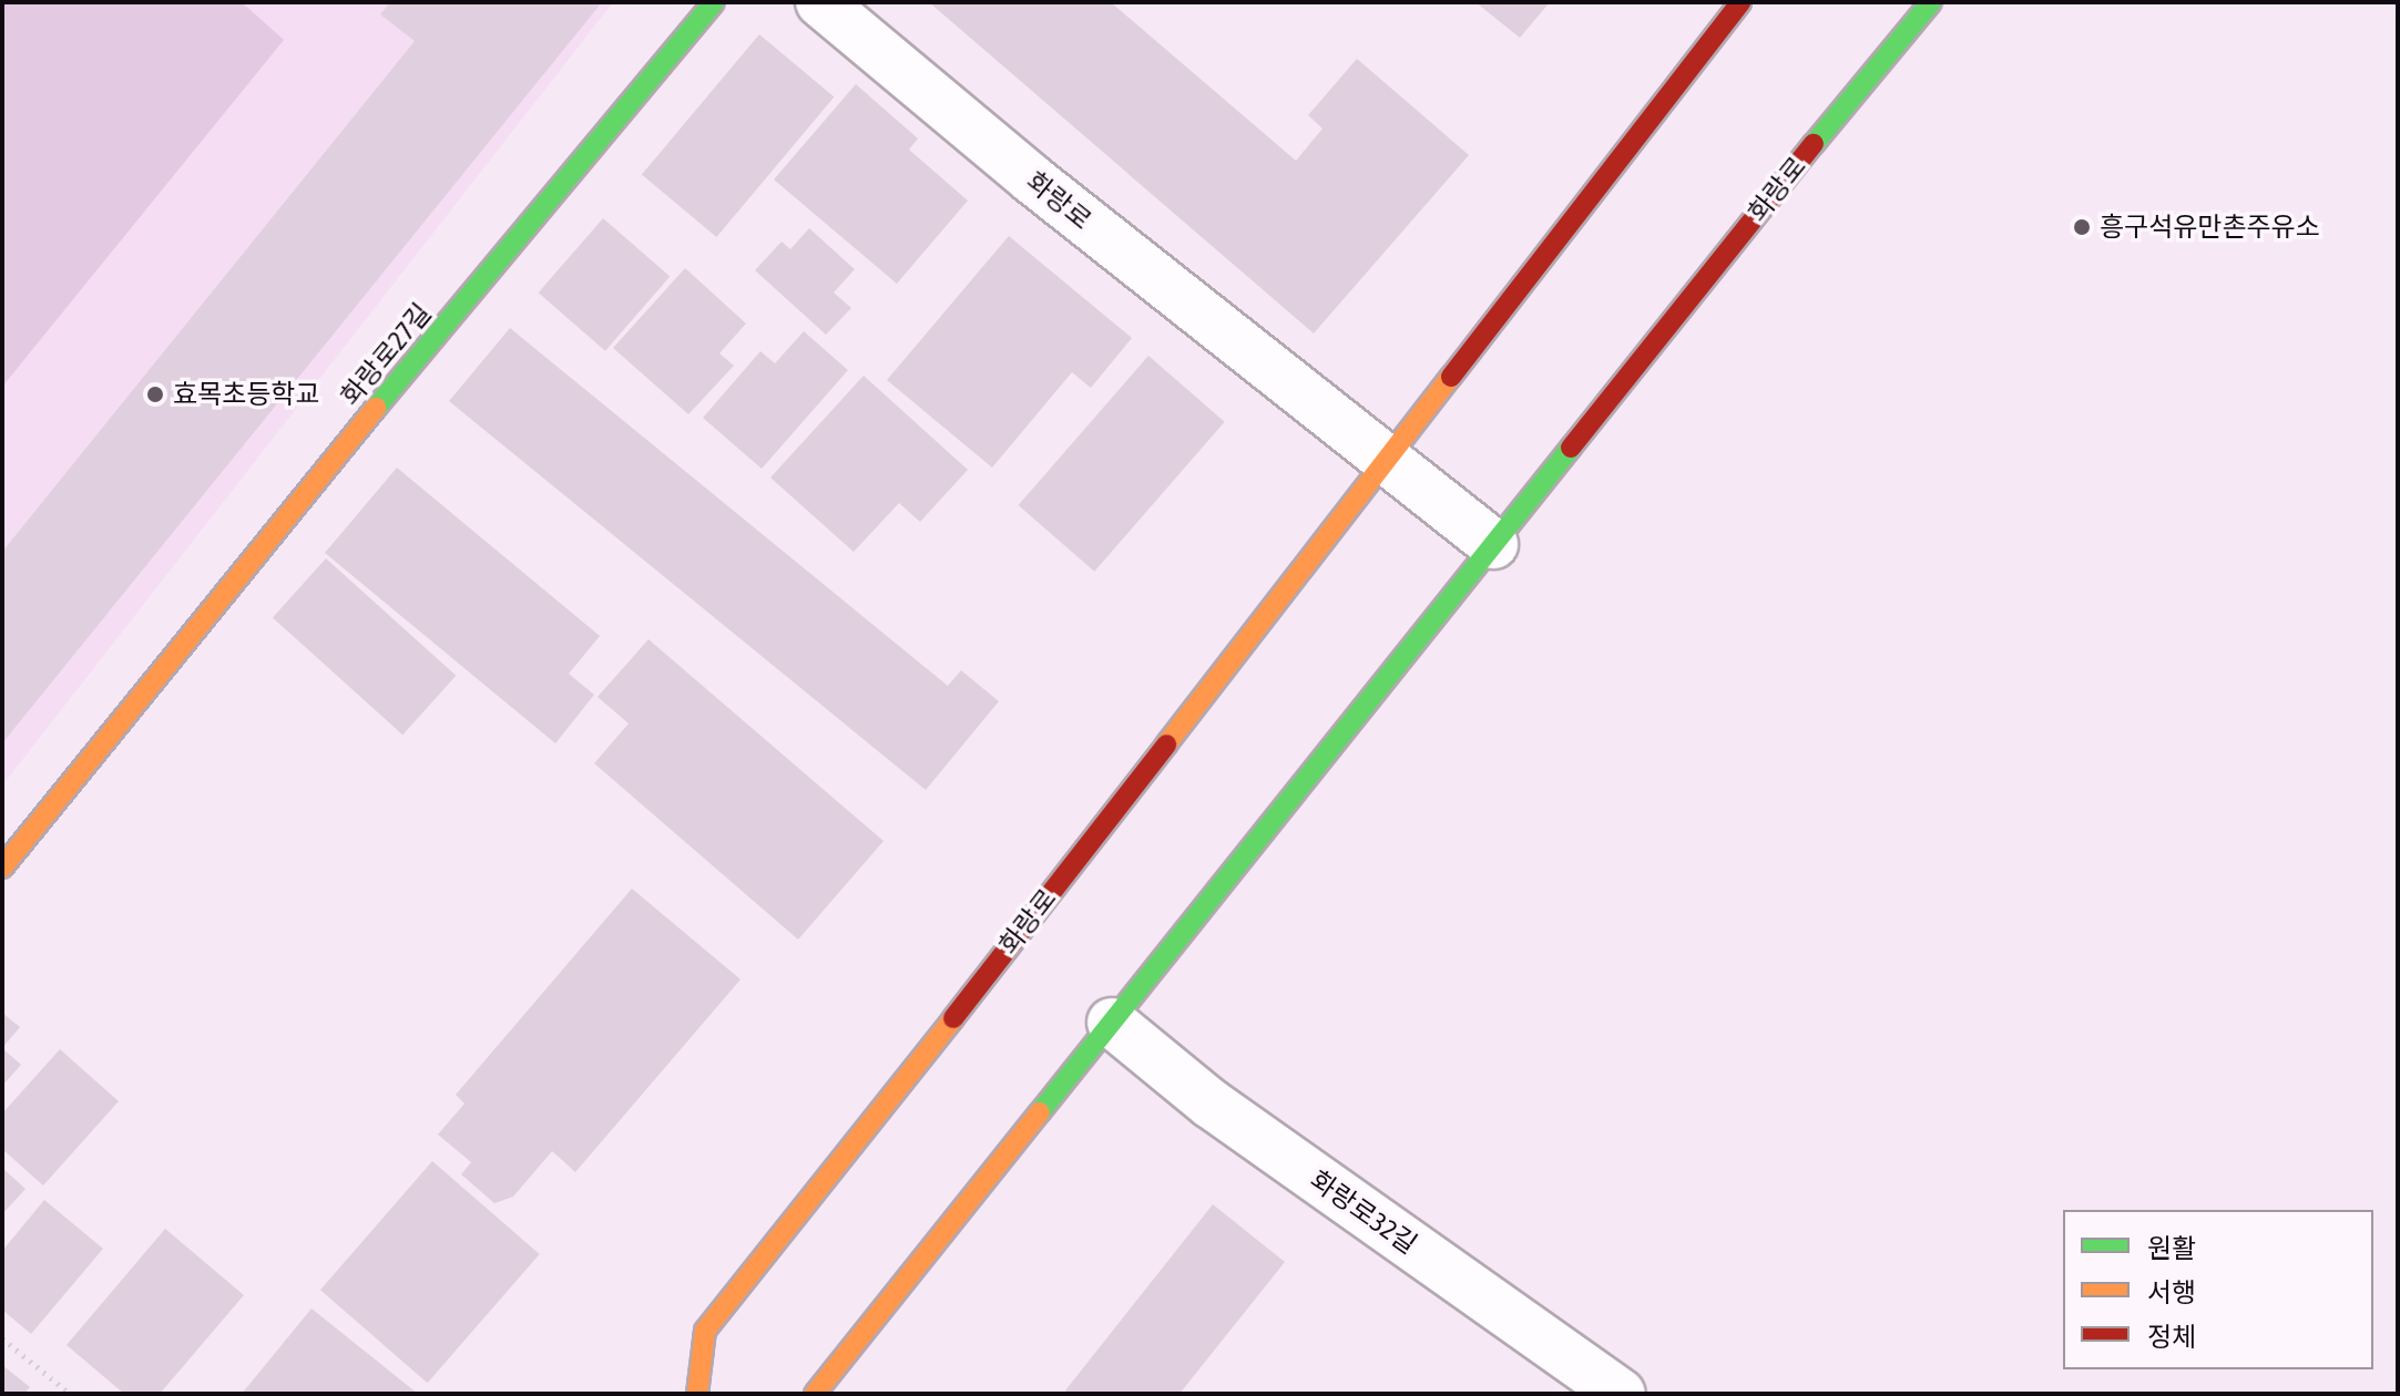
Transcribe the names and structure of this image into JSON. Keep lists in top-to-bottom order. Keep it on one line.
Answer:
{"streets":{"main road":["화랑로","화랑로27길"],"street":["화랑로32길"]},"crossings":[["화랑로","화랑로32길"]],"places":["흥구석유만촌주유소","효목초등학교"],"legend":["원활","서행","정체"]}
